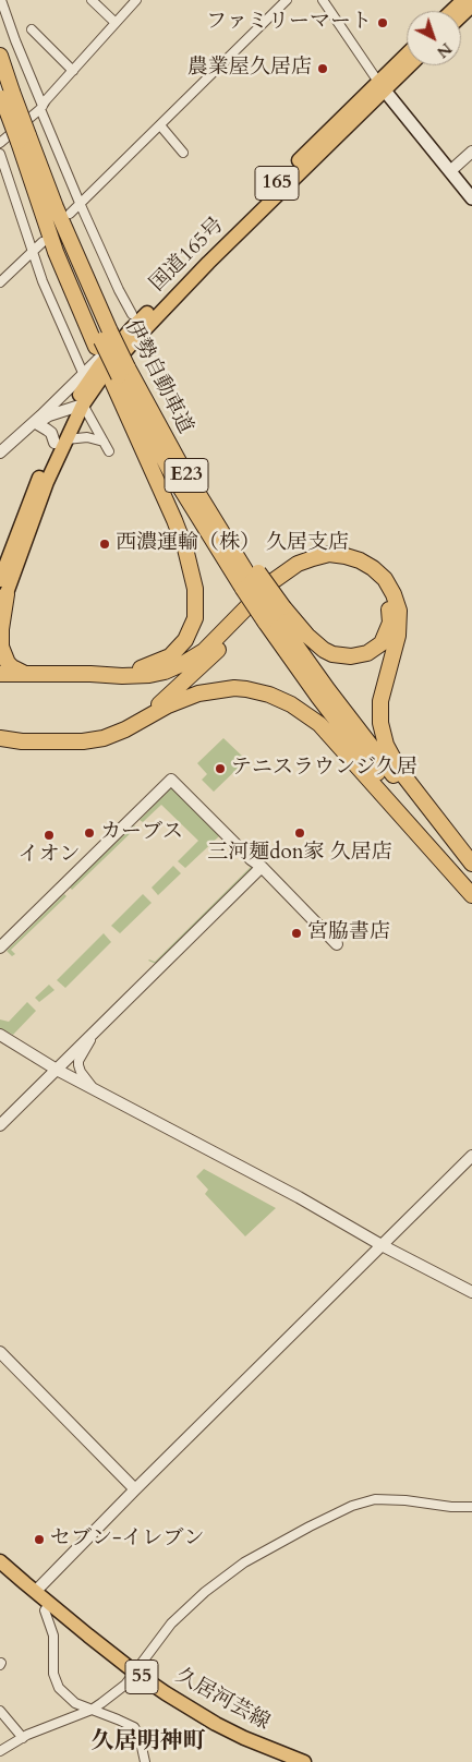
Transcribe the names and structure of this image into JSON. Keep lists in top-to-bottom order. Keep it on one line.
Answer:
{"streets":{"highway":["伊勢自動車道","E23"],"main road":["165","国道165号","55","久居河芸線"]},"districts":["久居明神町"],"places":["ファミリーマート","農業屋久居店","西濃運輸（株） 久居支店","テニスラウンジ久居","カーブス","三河麺don家 久居店","イオン","宮脇書店","セブン-イレブン"],"north":"bottom right"}
